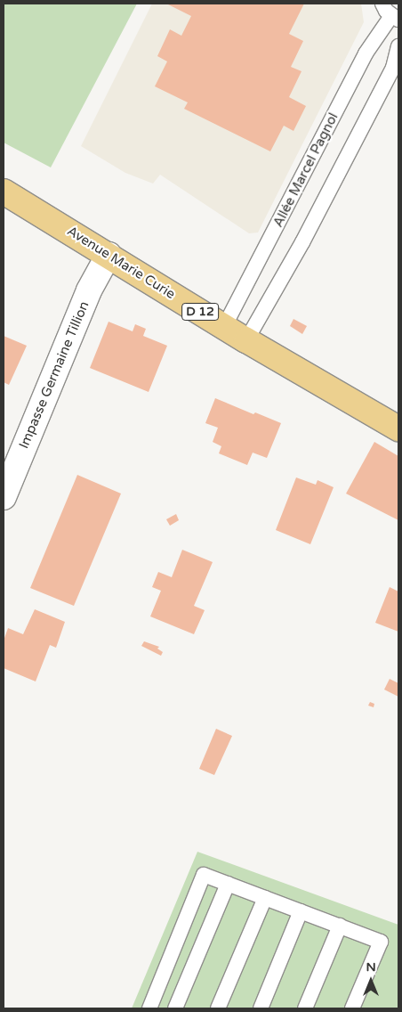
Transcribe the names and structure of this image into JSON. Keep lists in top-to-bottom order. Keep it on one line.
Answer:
{"streets":{"main road":["Avenue Marie Curie","D 12"],"street":["Impasse Germaine Tillion"],"lane":["Allée Marcel Pagnol"]},"crossings":[["Allée Marcel Pagnol","Avenue Marie Curie"],["Avenue Marie Curie","Impasse Germaine Tillion"]],"north":"top"}
